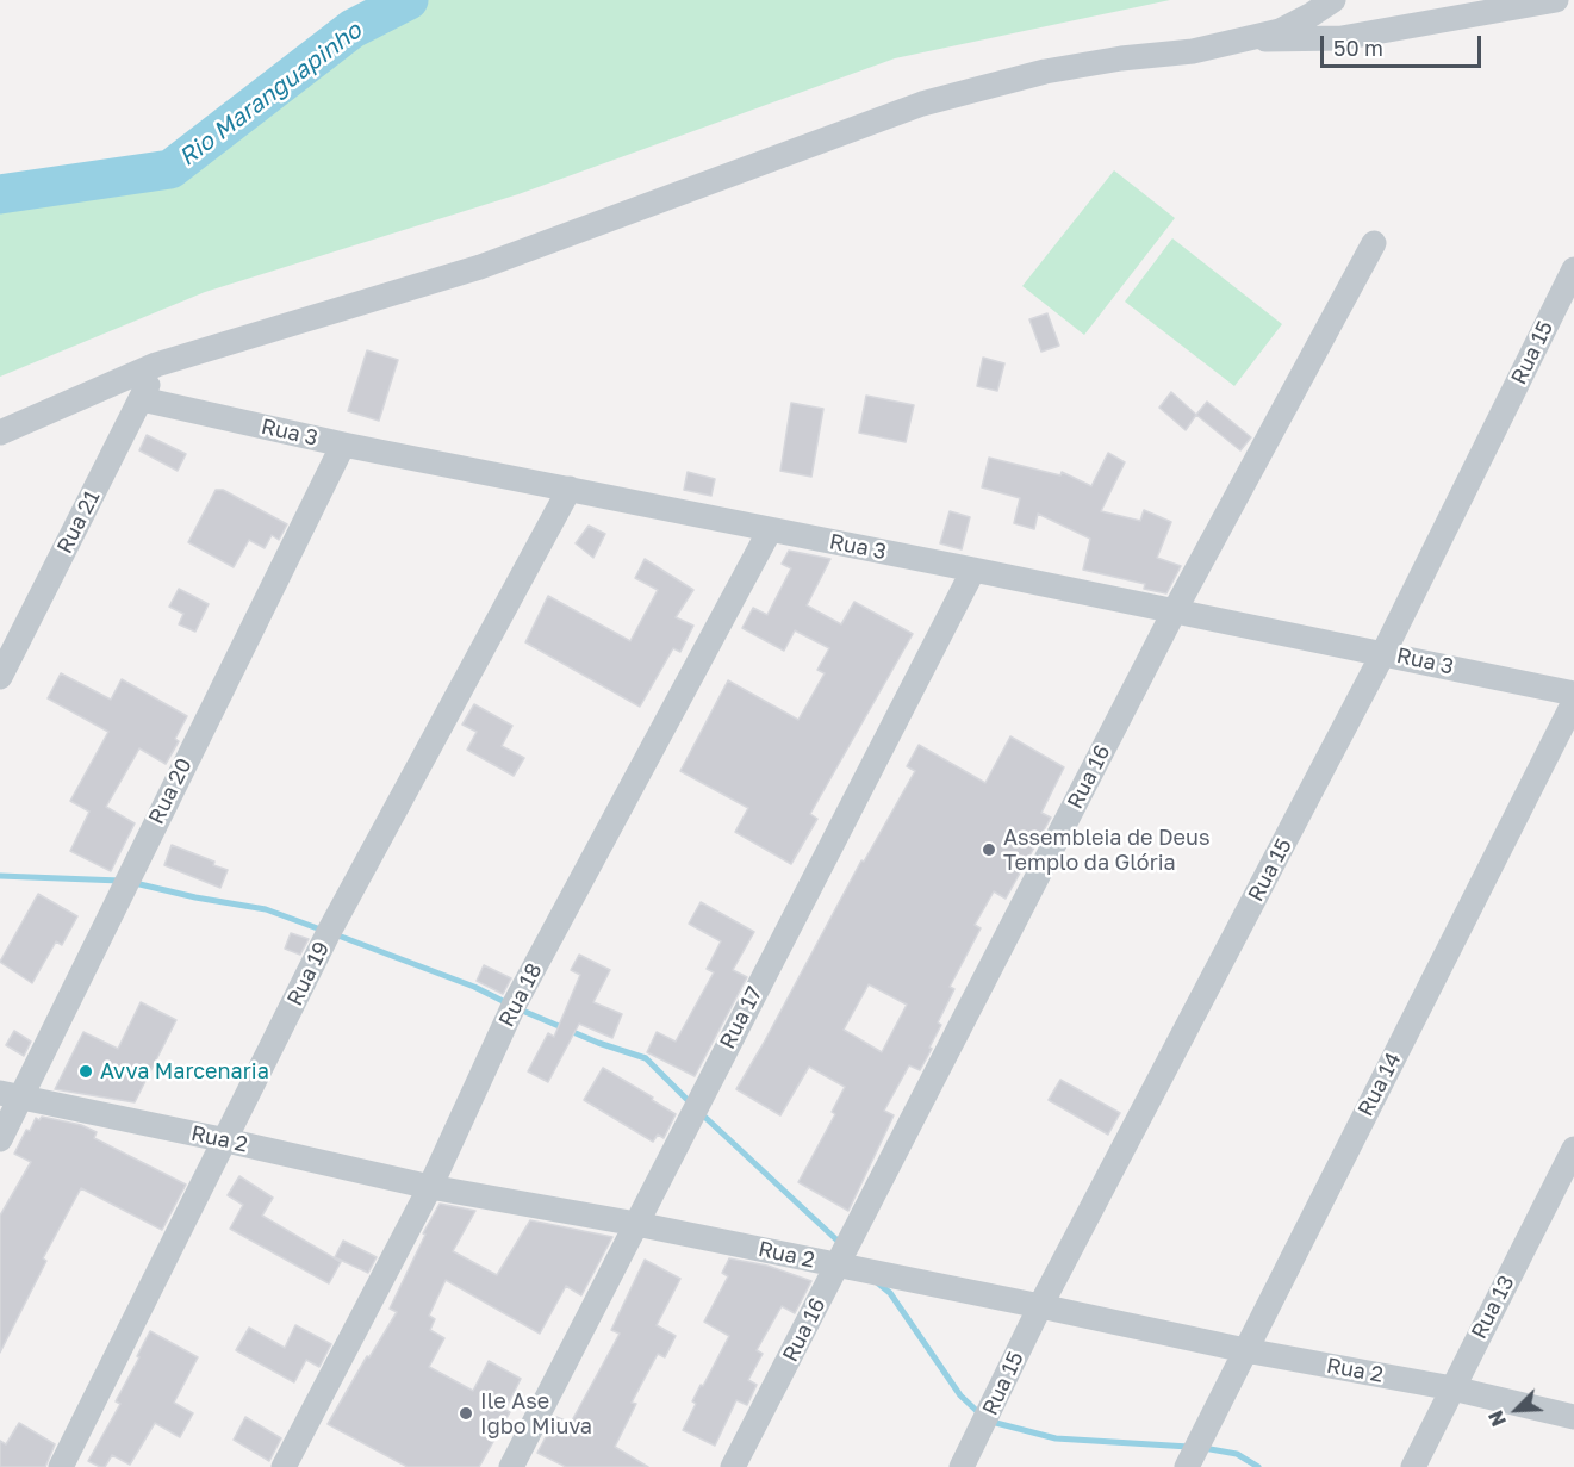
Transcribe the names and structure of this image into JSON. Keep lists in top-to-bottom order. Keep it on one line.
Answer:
{"streets":{"street":["Rua 15","Rua 3","Rua 21","Rua 16","Rua 20","Rua 19","Rua 18","Rua 17","Rua 14","Rua 2","Rua 13"]},"crossings":[["Rua 15","Rua 3"],["Rua 15","Rua 2"],["Rua 3","Rua 21"],["Rua 3","Rua 16"],["Rua 3","Rua 20"],["Rua 3","Rua 19"],["Rua 3","Rua 18"],["Rua 3","Rua 17"],["Rua 16","Rua 2"],["Rua 20","Rua 2"],["Rua 19","Rua 2"],["Rua 18","Rua 2"],["Rua 17","Rua 2"],["Rua 14","Rua 2"],["Rua 2","Rua 13"]],"water":["Rio Maranguapinho"],"places":["Assembleia de Deus Templo da Glória","Avva Marcenaria","Ile Ase Igbo Miuva"],"scale_bar":"50 m","north":"bottom left"}
